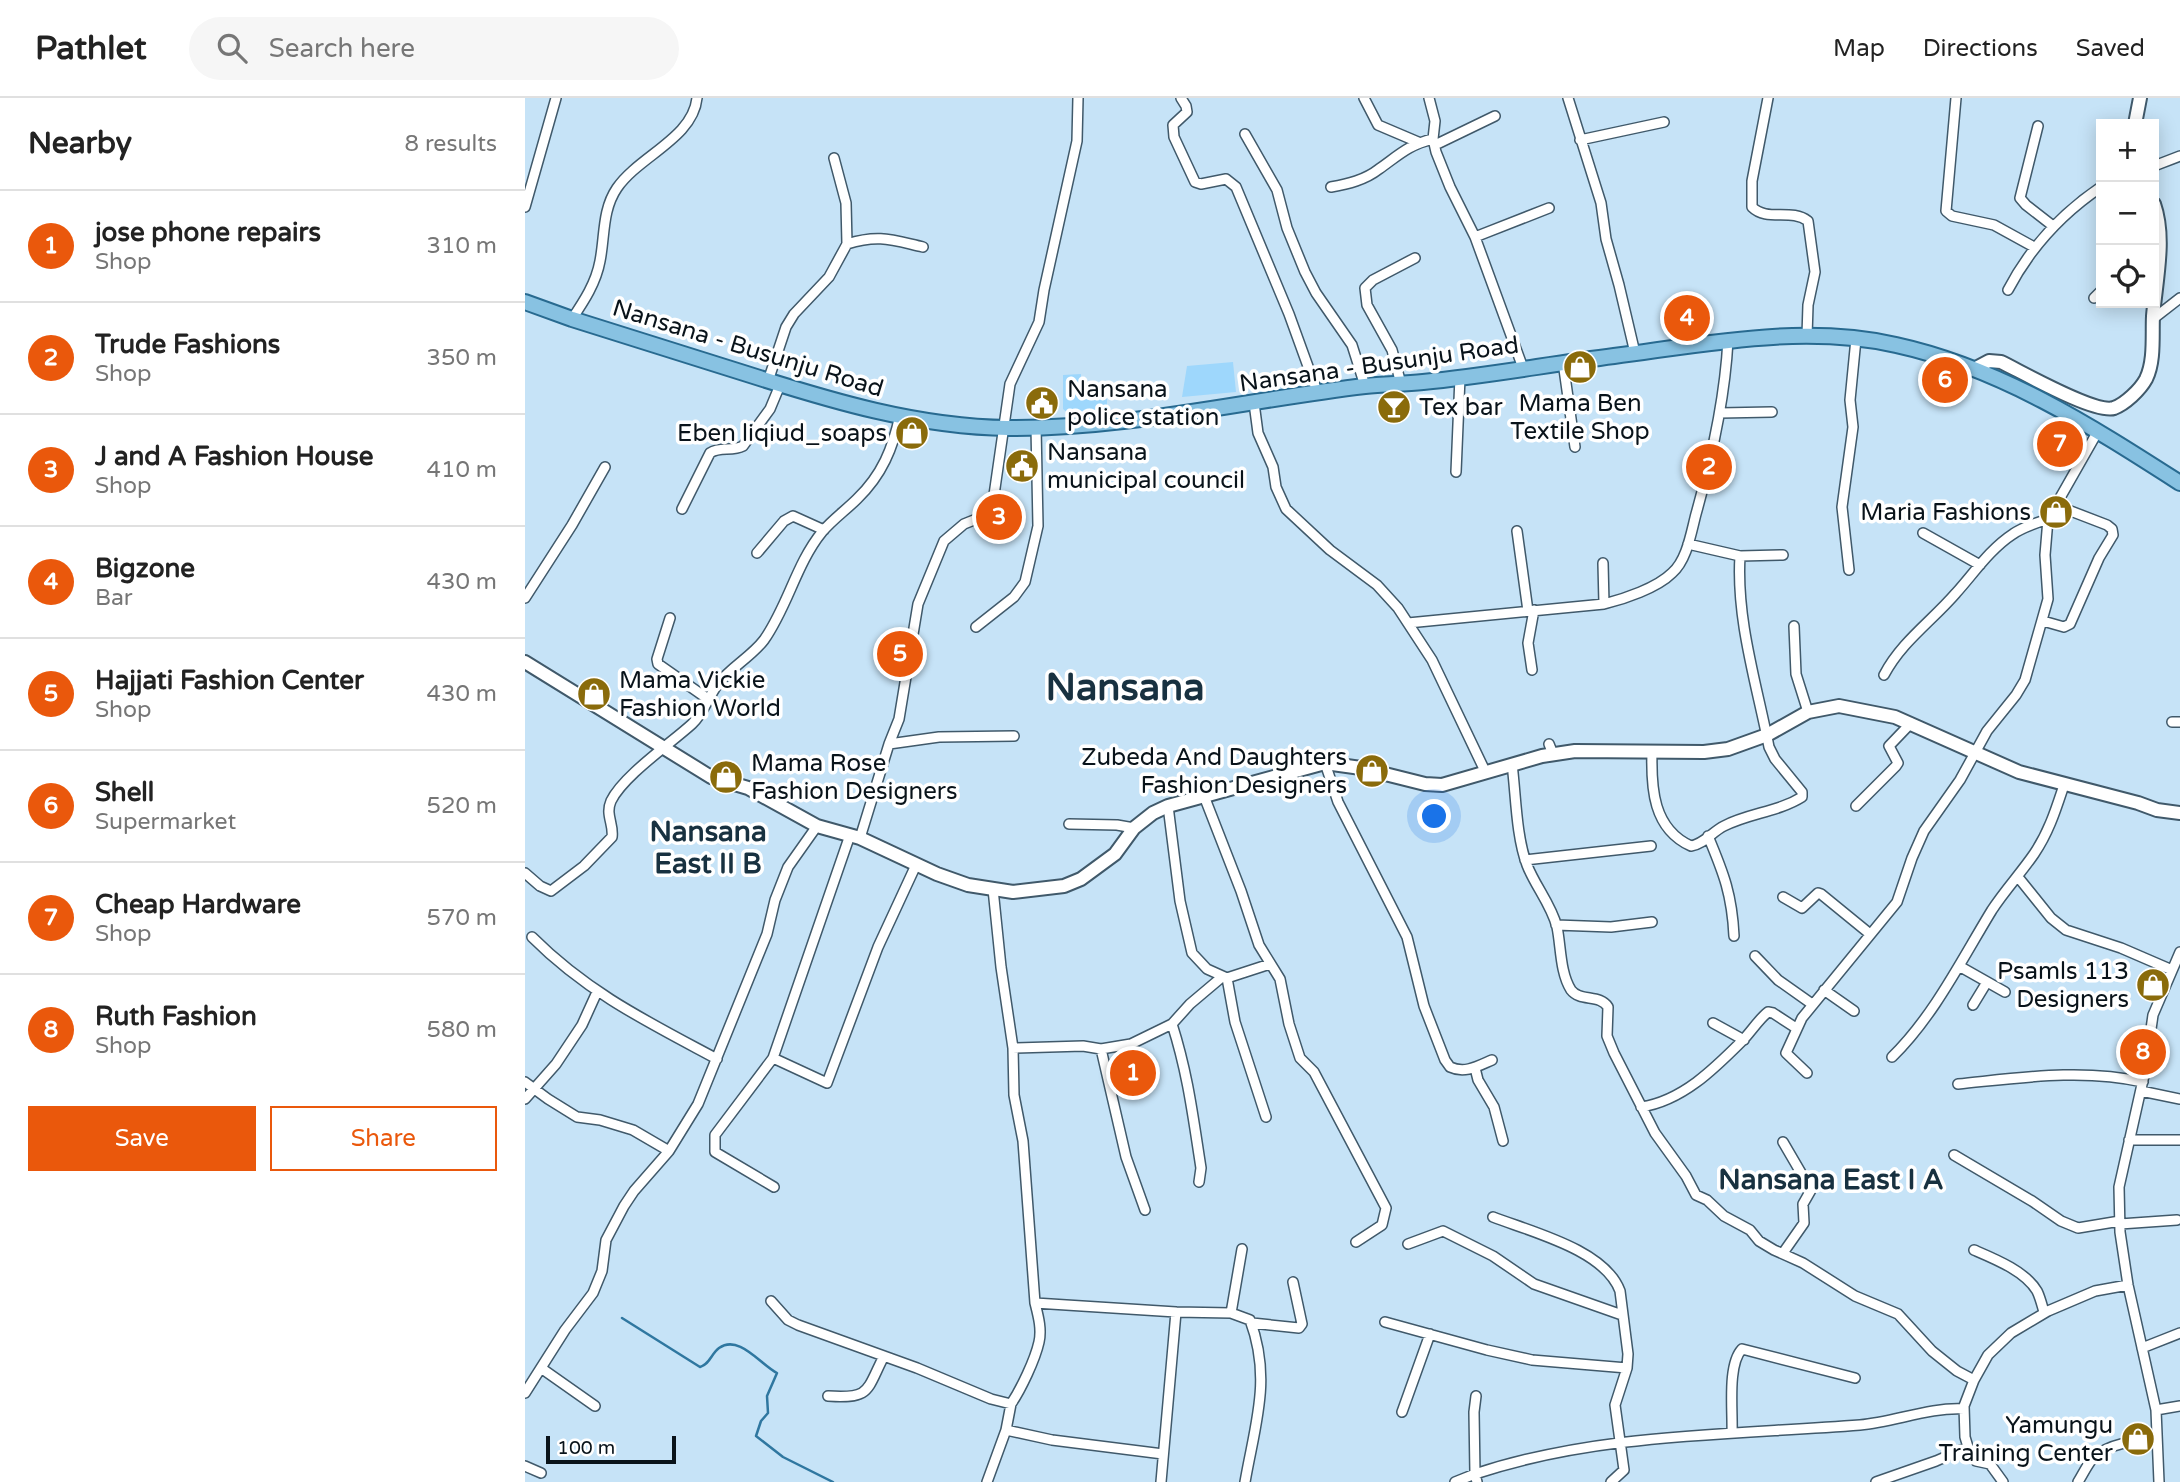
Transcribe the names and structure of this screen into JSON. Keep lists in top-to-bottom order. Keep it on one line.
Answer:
{"streets":{"main road":["Nansana - Busunju Road"]},"districts":["Nansana","Nansana East II B","Nansana East I A"],"places":{"shop":["Mama Ben Textile Shop","Eben liqiud_soaps","Maria Fashions","Mama Vickie Fashion World","Zubeda And Daughters Fashion Designers","Mama Rose Fashion Designers","Psamls 113 Designers","Yamungu Training Center"],"public building":["Nansana police station","Nansana municipal council"],"bar":["Tex bar"]},"scale_bar":"100 m","page":{"header":"Pathlet","search":"Search here","nav":["Map","Directions","Saved"],"heading":["Nearby","8 results"],"map_buttons":["+","−"],"list":[{"mark":"1","name":"jose phone repairs","note":"Shop","value":"310 m"},{"mark":"2","name":"Trude Fashions","note":"Shop","value":"350 m"},{"mark":"3","name":"J and A Fashion House","note":"Shop","value":"410 m"},{"mark":"4","name":"Bigzone","note":"Bar","value":"430 m"},{"mark":"5","name":"Hajjati Fashion Center","note":"Shop","value":"430 m"},{"mark":"6","name":"Shell","note":"Supermarket","value":"520 m"},{"mark":"7","name":"Cheap Hardware","note":"Shop","value":"570 m"},{"mark":"8","name":"Ruth Fashion","note":"Shop","value":"580 m"}],"pins":["4","6","7","2","3","5","8","1"],"buttons":["Save","Share"],"scale":"100 m"}}
